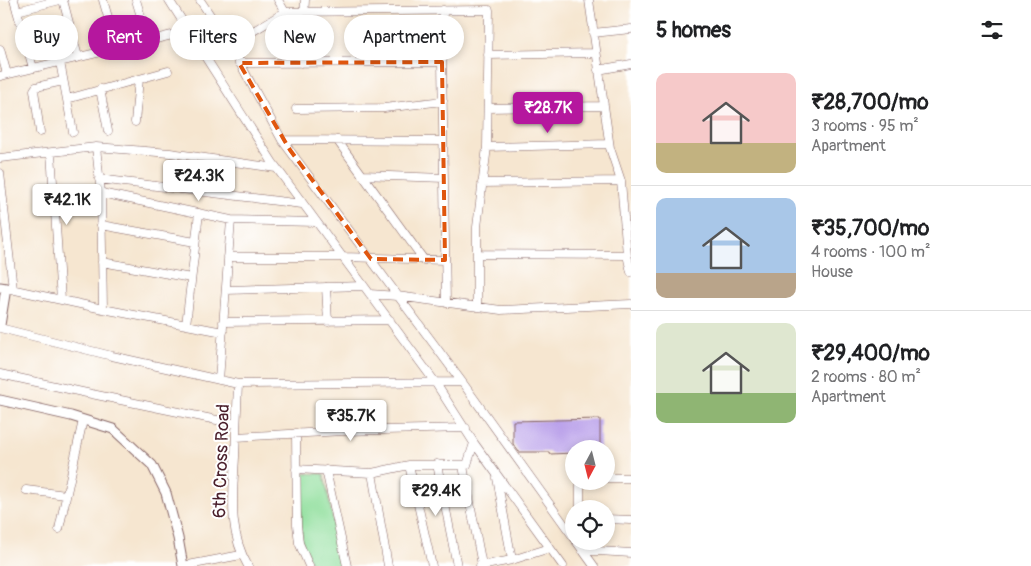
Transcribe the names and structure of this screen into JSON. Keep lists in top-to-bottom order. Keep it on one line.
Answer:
{"streets":{"street":["6th Cross Road"]},"north":"bottom","page":{"heading":"5 homes","chip":["Buy","Rent","Filters","New","Apartment"],"list":[{"name":"₹28,700/mo","note":"3 rooms · 95 m² · Apartment"},{"name":"₹35,700/mo","note":"4 rooms · 100 m² · House"},{"name":"₹29,400/mo","note":"2 rooms · 80 m² · Apartment"}],"price":["₹28.7K","₹24.3K","₹42.1K","₹35.7K","₹29.4K"]}}
